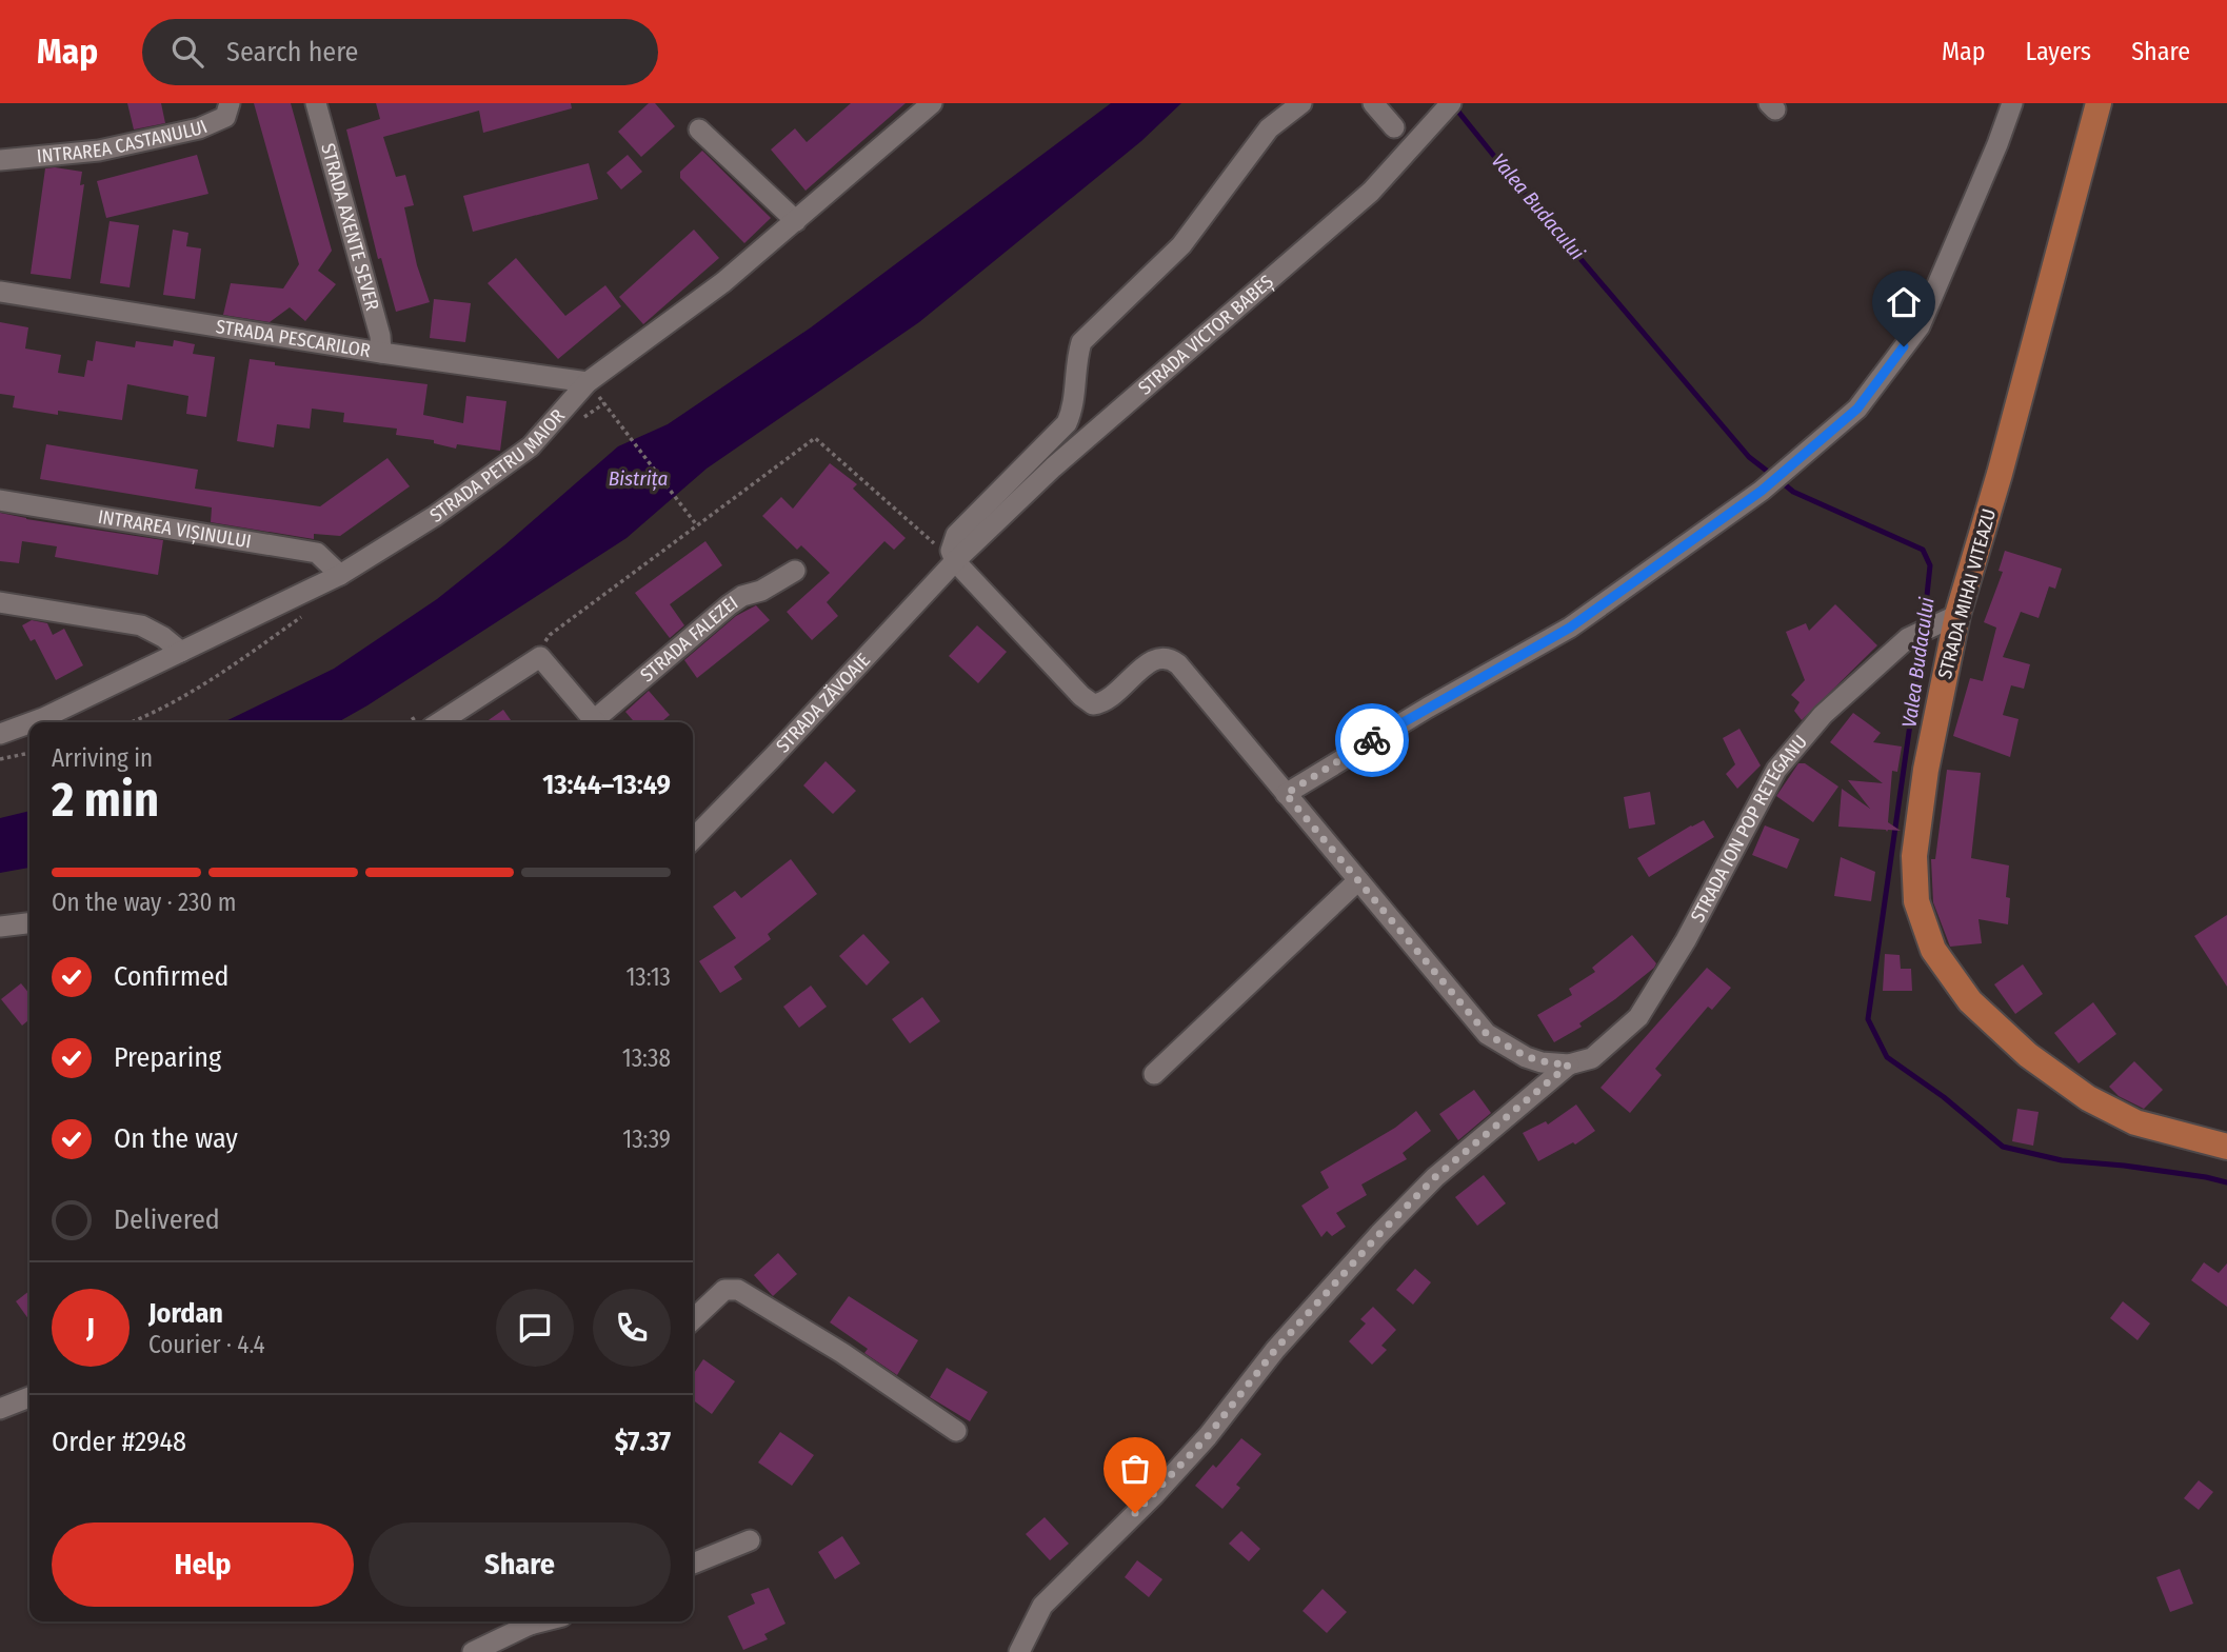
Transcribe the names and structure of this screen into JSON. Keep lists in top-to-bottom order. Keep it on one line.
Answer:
{"streets":{"main road":["STRADA MIHAI VITEAZU"],"street":["INTRAREA CASTANULUI","STRADA AXENTE SEVER","STRADA VICTOR BABEȘ","STRADA PESCARILOR","STRADA PETRU MAIOR","INTRAREA VIȘINULUI","STRADA FALEZEI","STRADA ZĂVOAIE","STRADA ION POP RETEGANU"]},"crossings":[["STRADA AXENTE SEVER","STRADA PESCARILOR"],["STRADA VICTOR BABEȘ","STRADA ZĂVOAIE"],["STRADA PESCARILOR","STRADA PETRU MAIOR"],["STRADA PETRU MAIOR","INTRAREA VIȘINULUI"],["STRADA MIHAI VITEAZU","STRADA ION POP RETEGANU"]],"water":["Valea Budacului","Bistrița"],"page":{"header":"Map","search":"Search here","nav":["Map","Layers","Share"],"heading":["2 min","Arriving in","13:44–13:49"],"panel":["Jordan","Courier · 4.4","Order #2948","$7.37"],"bar":"On the way · 230 m","list":[["Confirmed","13:13"],["Preparing","13:38"],["On the way","13:39"],"Delivered"],"round":"J","buttons":["Help","Share"]}}
